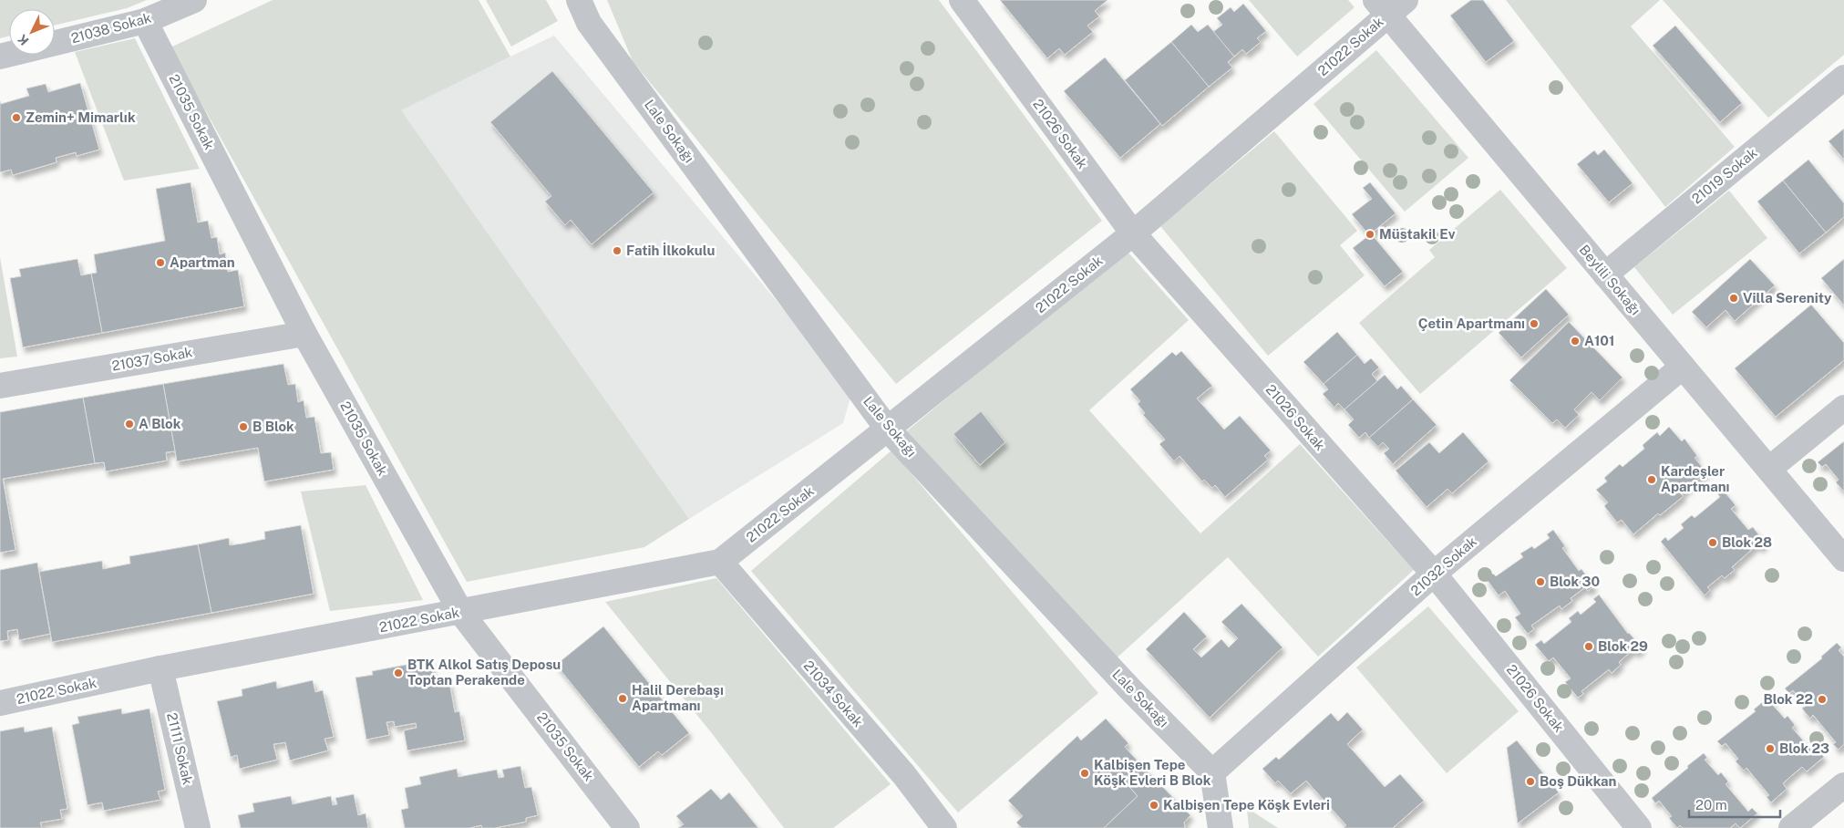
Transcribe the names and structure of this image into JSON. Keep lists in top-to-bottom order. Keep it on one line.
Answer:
{"streets":{"street":["21038 Sokak","21022 Sokak","21035 Sokak","Lale Sokağı","21026 Sokak","21019 Sokak","Beylili Sokağı","21037 Sokak","21032 Sokak","21034 Sokak","21111 Sokak"]},"crossings":[["21038 Sokak","21035 Sokak"],["21022 Sokak","21035 Sokak"],["21022 Sokak","Lale Sokağı"],["21022 Sokak","21026 Sokak"],["21022 Sokak","Beylili Sokağı"],["21022 Sokak","21034 Sokak"],["21022 Sokak","21111 Sokak"],["21035 Sokak","21037 Sokak"],["Lale Sokağı","21032 Sokak"],["21026 Sokak","21032 Sokak"],["21019 Sokak","Beylili Sokağı"],["Beylili Sokağı","21032 Sokak"]],"places":["Zemin+ Mimarlık","Müstakil Ev","Fatih İlkokulu","Apartman","Villa Serenity","Çetin Apartmanı","A101","A Blok","B Blok","Kardeşler Apartmanı","Blok 28","Blok 30","Blok 29","BTK Alkol Satış Deposu Toptan Perakende","Halil Derebaşı Apartmanı","Blok 22","Blok 23","Kalbişen Tepe Köşk Evleri B Blok","Boş Dükkan","Kalbişen Tepe Köşk Evleri"],"scale_bar":"20 m","north":"bottom left"}
